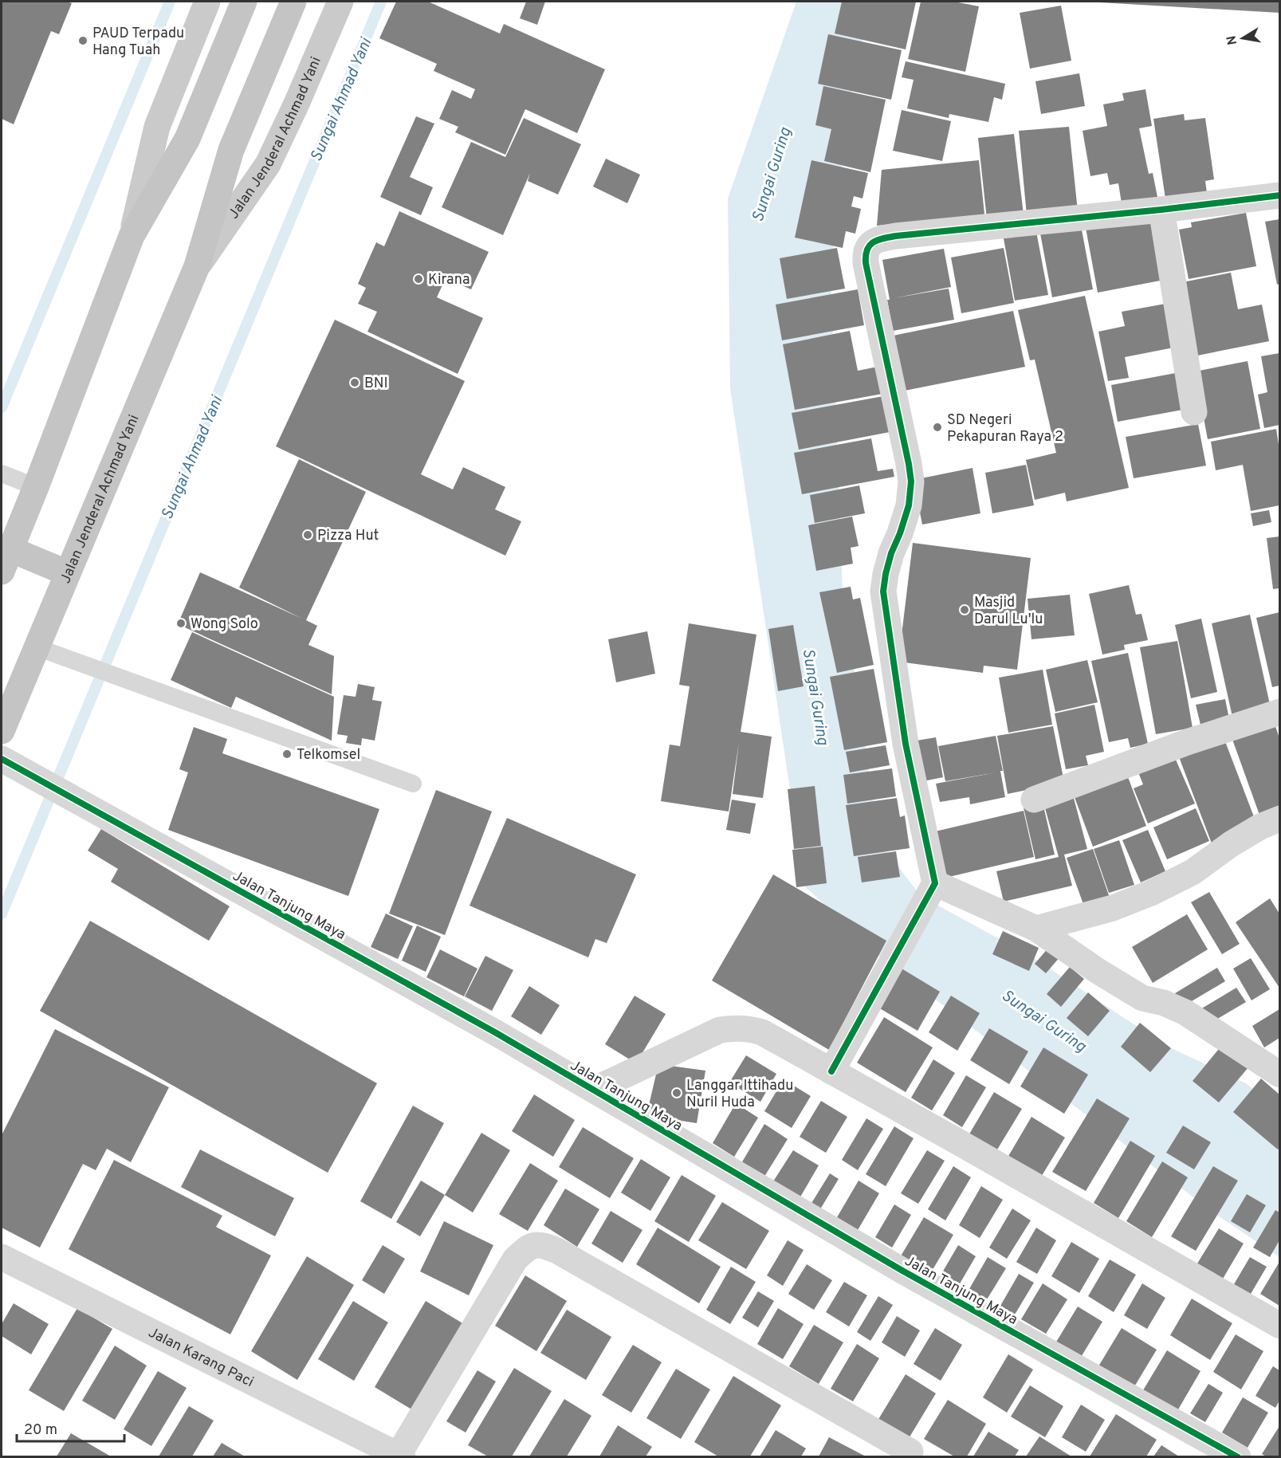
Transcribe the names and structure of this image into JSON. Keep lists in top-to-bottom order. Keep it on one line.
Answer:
{"streets":{"highway":["Jalan Jenderal Achmad Yani"],"street":["Jalan Tanjung Maya","Jalan Karang Paci"]},"water":["Sungai Ahmad Yani","Sungai Guring"],"places":["PAUD Terpadu Hang Tuah","Kirana","BNI","SD Negeri Pekapuran Raya 2","Pizza Hut","Masjid Darul Lu'lu","Wong Solo","Telkomsel","Langgar Ittihadu Nuril Huda"],"scale_bar":"20 m","north":"left"}
